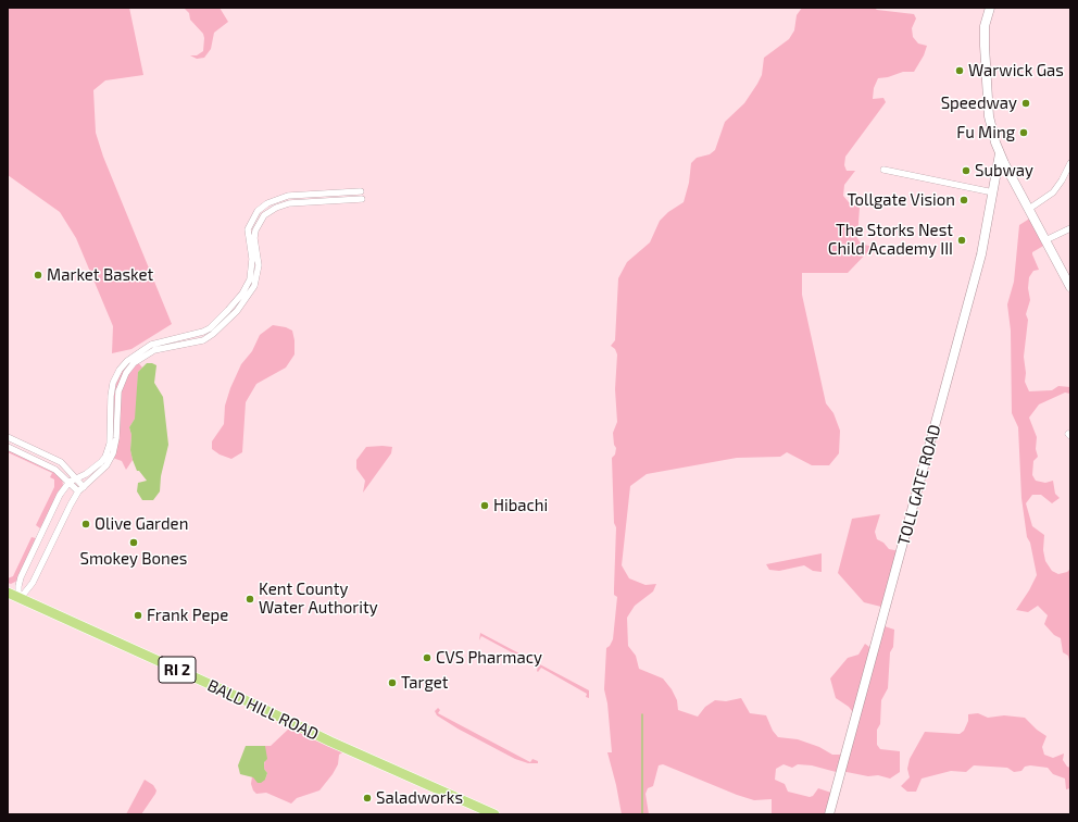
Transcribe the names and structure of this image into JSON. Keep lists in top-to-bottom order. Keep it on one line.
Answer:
{"streets":{"main road":["TOLL GATE ROAD","RI 2","BALD HILL ROAD"]},"places":["Warwick Gas","Speedway","Fu Ming","Subway","Tollgate Vision","The Storks Nest Child Academy III","Market Basket","Hibachi","Olive Garden","Smokey Bones","Kent County Water Authority","Frank Pepe","CVS Pharmacy","Target","Saladworks"]}
